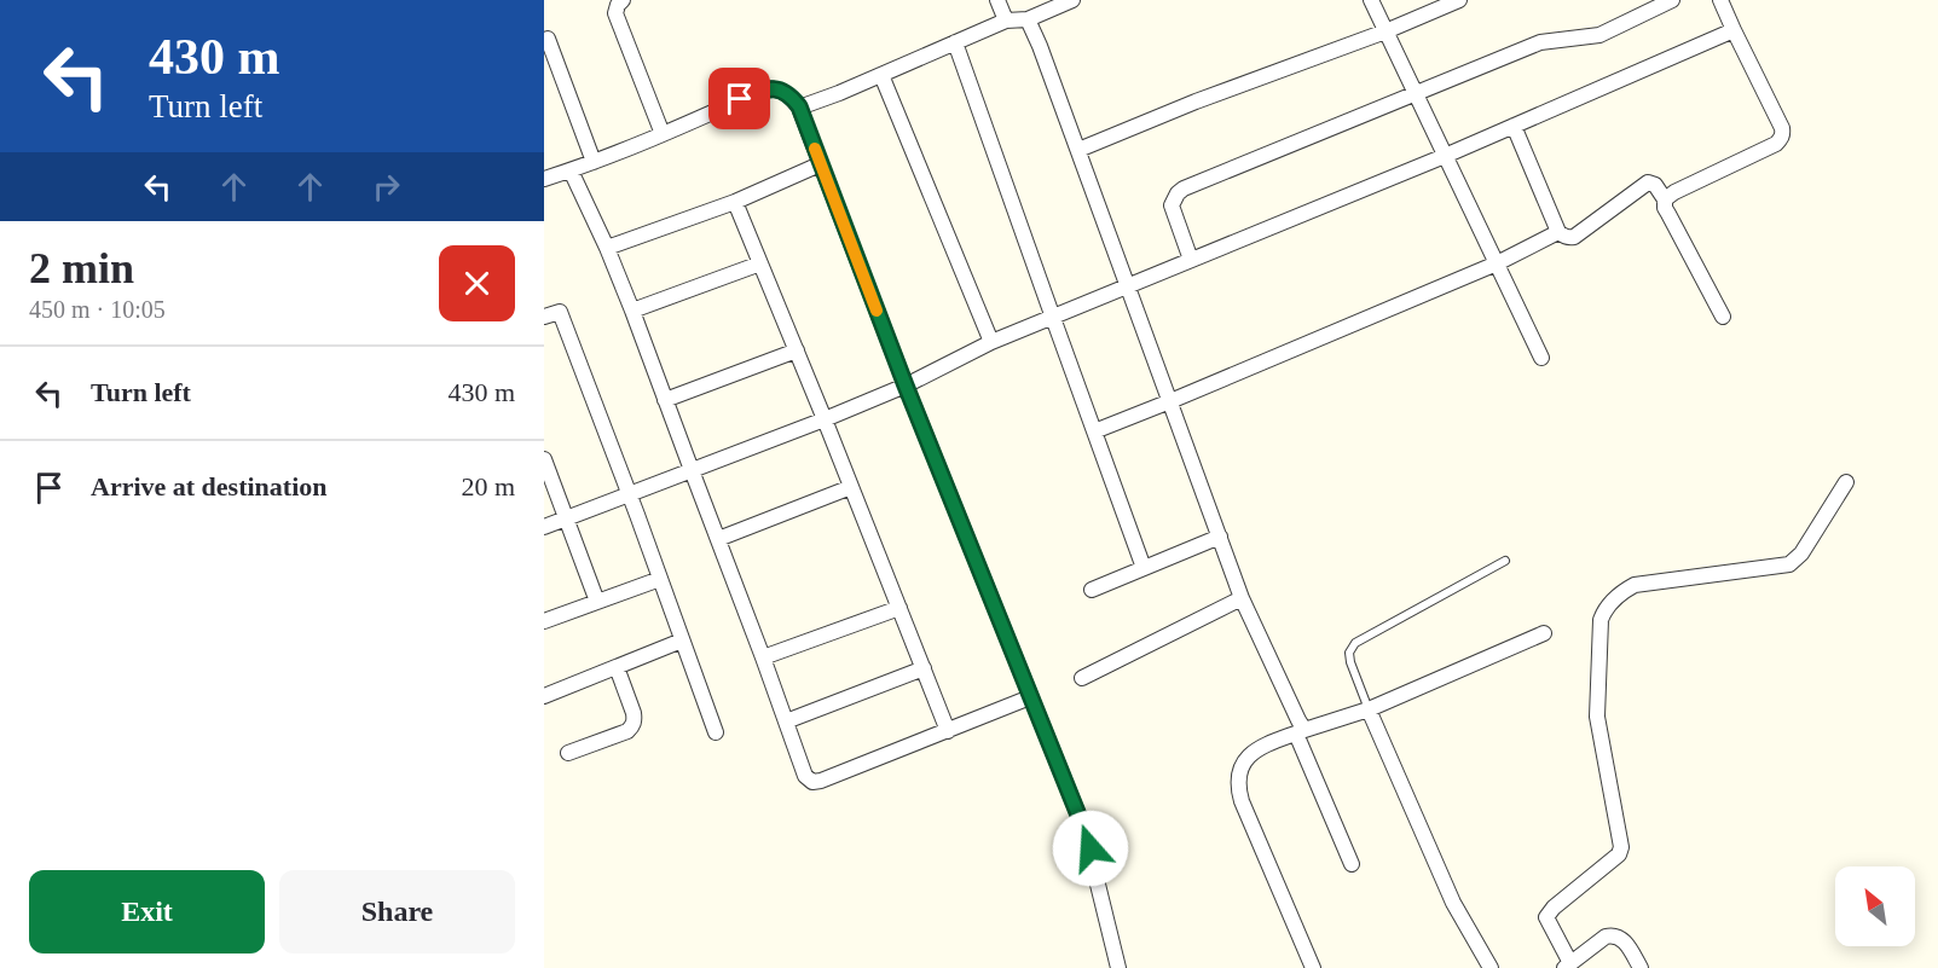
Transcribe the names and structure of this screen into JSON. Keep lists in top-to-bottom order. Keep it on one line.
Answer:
{"north":"top left","page":{"turn":["430 m","Turn left"],"heading":["2 min","450 m · 10:05"],"list":[{"name":"Turn left","value":"430 m"},{"name":"Arrive at destination","value":"20 m"}],"buttons":["Exit","Share"]}}
